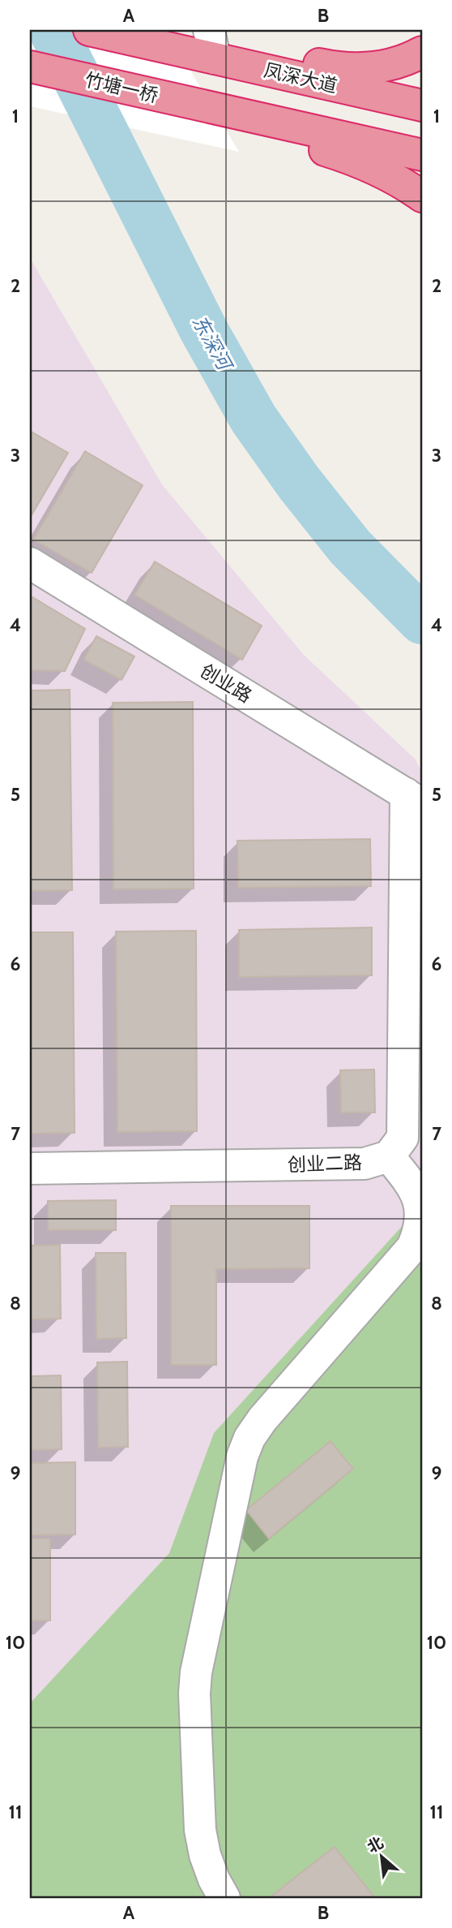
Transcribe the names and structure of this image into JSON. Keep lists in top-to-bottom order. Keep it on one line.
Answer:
{"streets":{"highway":["凤深大道","竹塘一桥"],"street":["创业路","创业二路"]},"crossings":[["创业路","创业二路"]],"water":["东深河"],"north":"top left","grid":{"columns":["A","B"],"rows":["1","2","3","4","5","6","7","8","9","10","11"]}}
